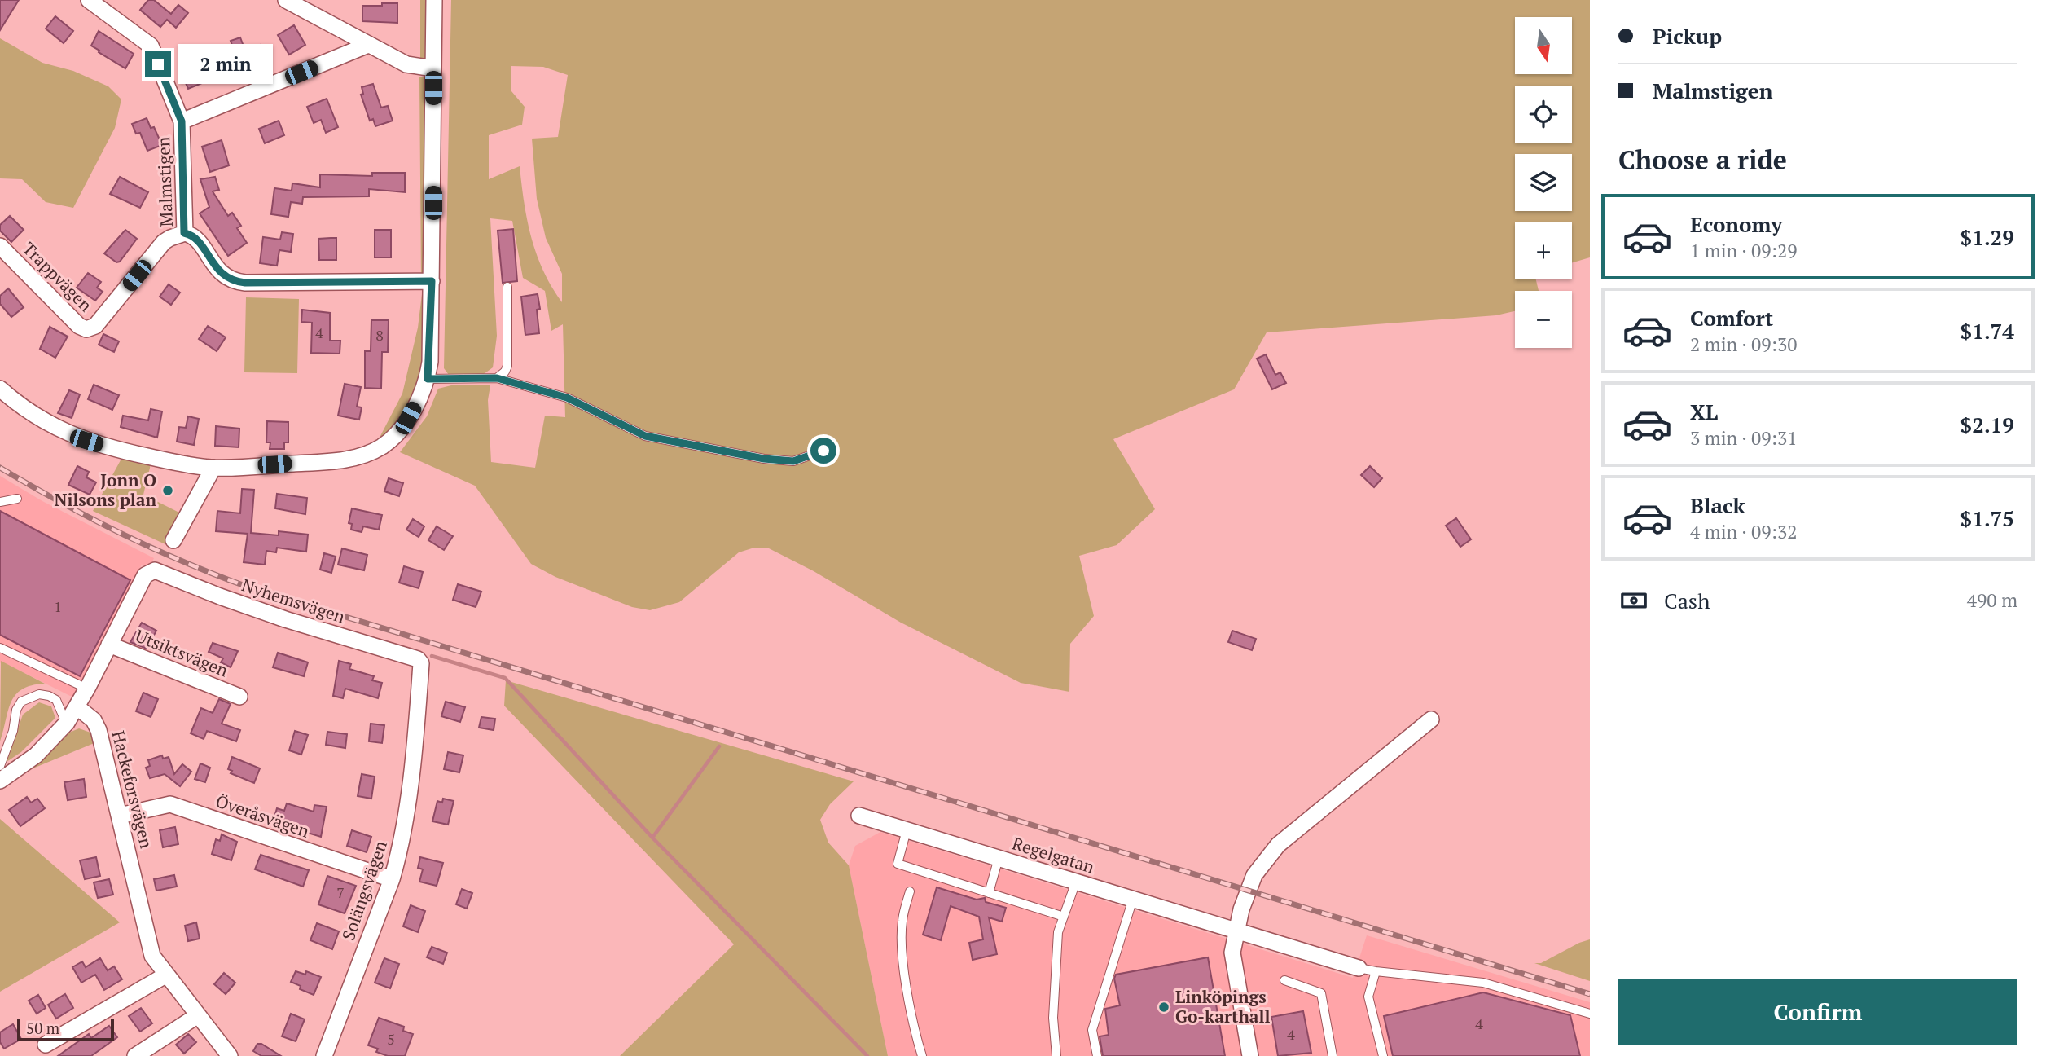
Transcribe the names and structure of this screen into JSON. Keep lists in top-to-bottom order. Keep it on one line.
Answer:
{"streets":{"street":["Malmstigen","Trappvägen","Nyhemsvägen","Utsiktsvägen","Hackeforsvägen","Överåsvägen","Regelgatan","Solängsvägen"]},"crossings":[["Malmstigen","Trappvägen"],["Nyhemsvägen","Utsiktsvägen"],["Nyhemsvägen","Solängsvägen"],["Hackeforsvägen","Överåsvägen"],["Överåsvägen","Solängsvägen"]],"places":["Jonn O Nilsons plan","Linköpings Go-karthall"],"house_numbers":["4","8","1","7","4","4","5"],"scale_bar":"50 m","north":"bottom","page":{"banner":["Pickup","Malmstigen"],"map_buttons":["+","−"],"bubble":"2 min","heading":"Choose a ride","list":[{"name":"Economy","note":"1 min · 09:29","value":"$1.29"},{"name":"Comfort","note":"2 min · 09:30","value":"$1.74"},{"name":"XL","note":"3 min · 09:31","value":"$2.19"},{"name":"Black","note":"4 min · 09:32","value":"$1.75"}],"pay":["Cash","490 m"],"buttons":"Confirm","scale":"50 m"}}
